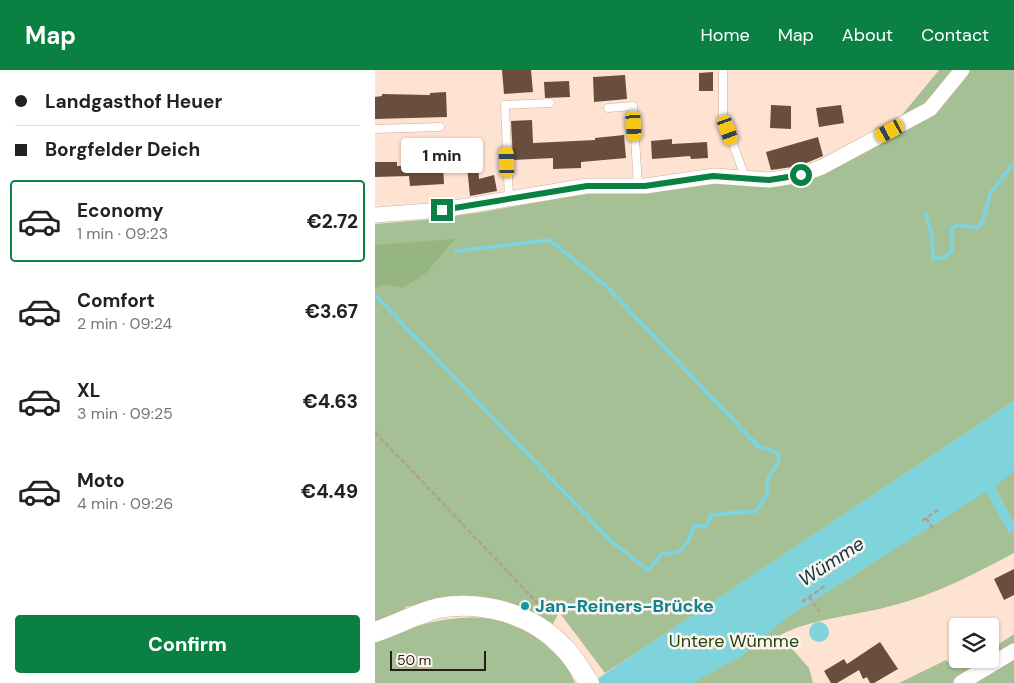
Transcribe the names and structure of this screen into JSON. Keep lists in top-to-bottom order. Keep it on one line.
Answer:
{"water":["Wümme"],"parks":["Untere Wümme"],"places":["Jan-Reiners-Brücke"],"scale_bar":"50 m","page":{"header":"Map","nav":["Home","Map","About","Contact"],"banner":["Landgasthof Heuer","Borgfelder Deich"],"bubble":"1 min","list":[{"name":"Economy","note":"1 min · 09:23","value":"€2.72"},{"name":"Comfort","note":"2 min · 09:24","value":"€3.67"},{"name":"XL","note":"3 min · 09:25","value":"€4.63"},{"name":"Moto","note":"4 min · 09:26","value":"€4.49"}],"buttons":"Confirm","scale":"50 m"}}
